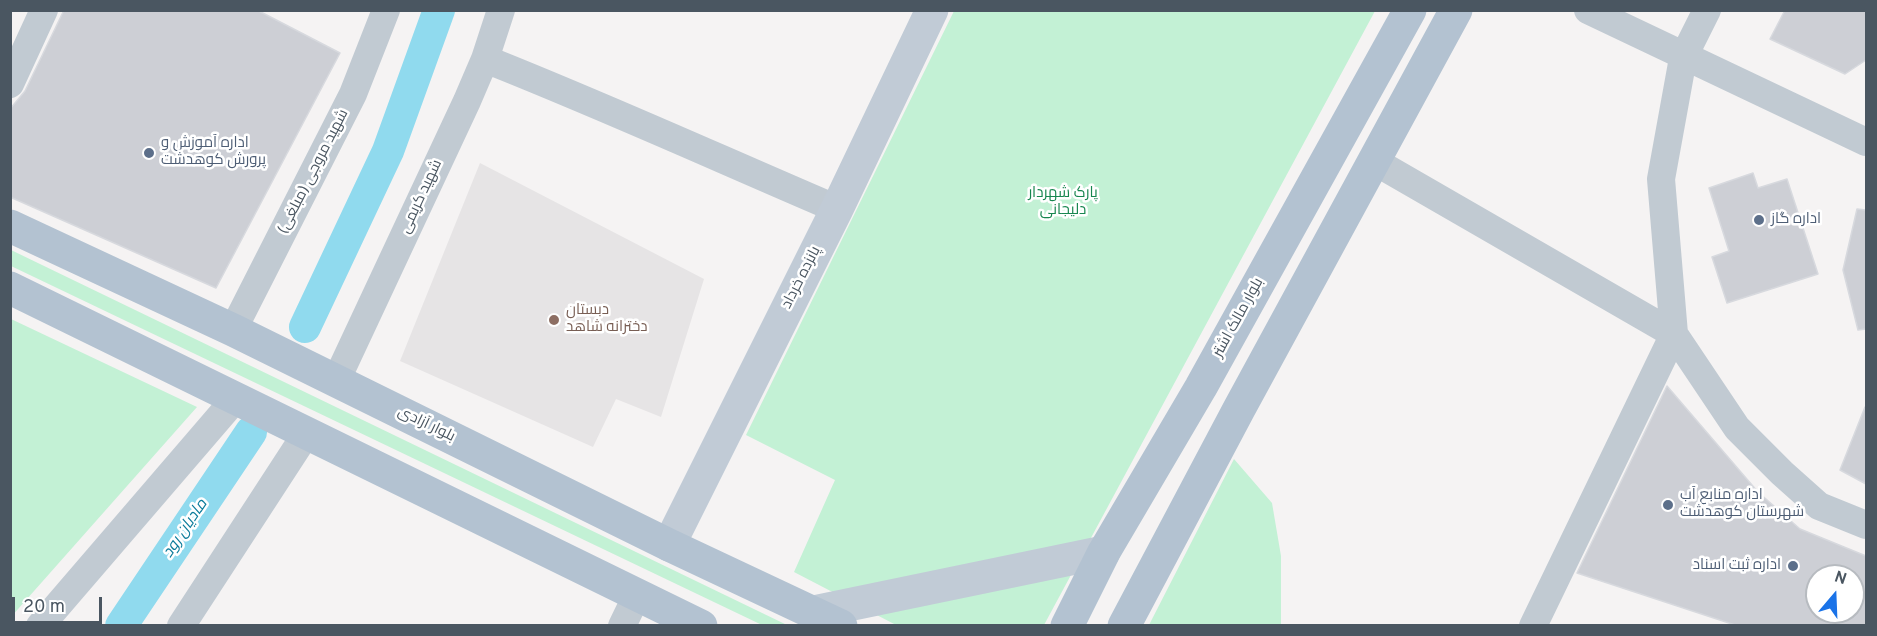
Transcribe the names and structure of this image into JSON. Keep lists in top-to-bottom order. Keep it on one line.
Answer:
{"streets":{"main road":["بلوار مالک اشتر","بلوار آزادی"],"street":["شهید مروجی (مبلغی)","شهید کریمی","پانزده خرداد"]},"crossings":[["شهید مروجی (مبلغی)","بلوار آزادی"],["شهید کریمی","بلوار آزادی"],["پانزده خرداد","بلوار آزادی"]],"water":["مادیان رود"],"parks":["پارک شهردار دلیجانی"],"places":["اداره آموزش و پرورش کوهدشت","اداره گاز","دبستان دخترانه شاهد","اداره منابع آب شهرستان کوهدشت","اداره ثبت اسناد"],"scale_bar":"20 m","north":"top"}
